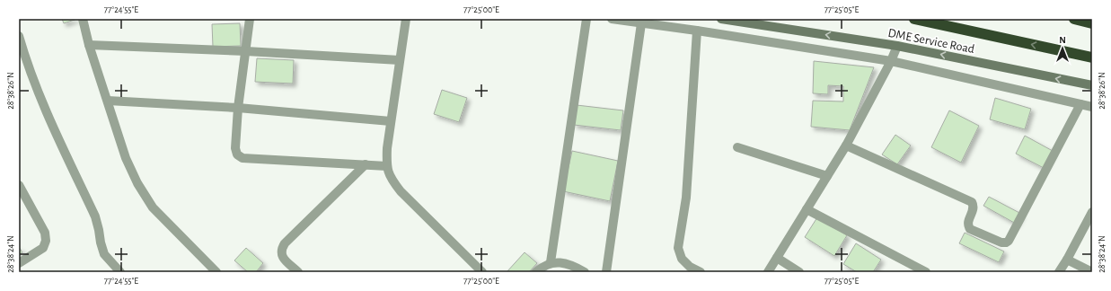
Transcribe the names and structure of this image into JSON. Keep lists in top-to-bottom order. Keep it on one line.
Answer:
{"streets":{"main road":["DME Service Road"]},"one_way":["DME Service Road"],"north":"top","coordinates":["77°24'55\"E","77°25'00\"E","77°25'05\"E","28°38'26\"N","28°38'24\"N"]}
